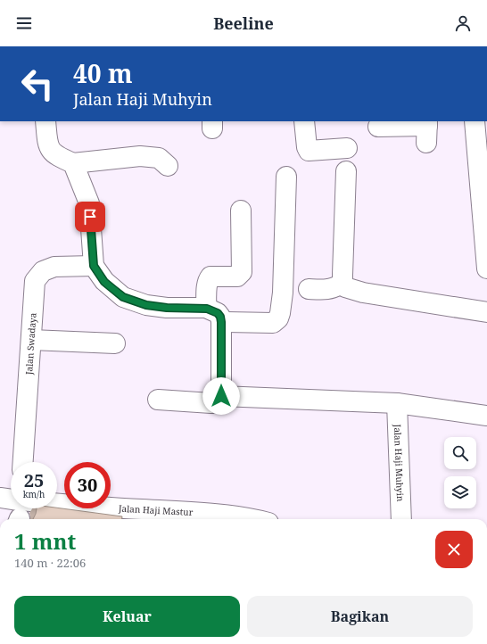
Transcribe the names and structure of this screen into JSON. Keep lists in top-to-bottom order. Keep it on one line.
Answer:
{"streets":{"street":["Jalan Swadaya","Jalan Haji Muhyin","Jalan Haji Mastur"]},"page":{"header":"Beeline","turn":["40 m","Jalan Haji Muhyin"],"speed":"25 km/h","limit":"30","heading":["1 mnt","140 m · 22:06"],"buttons":["Keluar","Bagikan"]}}
